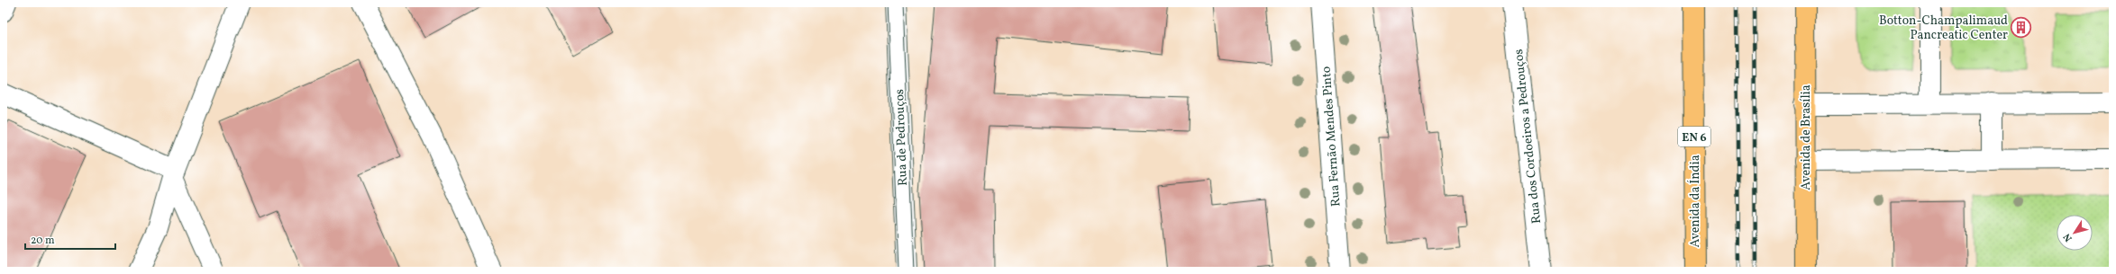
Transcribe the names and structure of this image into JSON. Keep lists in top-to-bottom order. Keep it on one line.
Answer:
{"streets":{"main road":["EN 6","Avenida de Brasília","Avenida da Índia"],"street":["Rua Fernão Mendes Pinto","Rua dos Cordoeiros a Pedrouços","Rua de Pedrouços"]},"places":{"building":["Botton-Champalimaud Pancreatic Center"]},"scale_bar":"20 m","north":"bottom left"}
